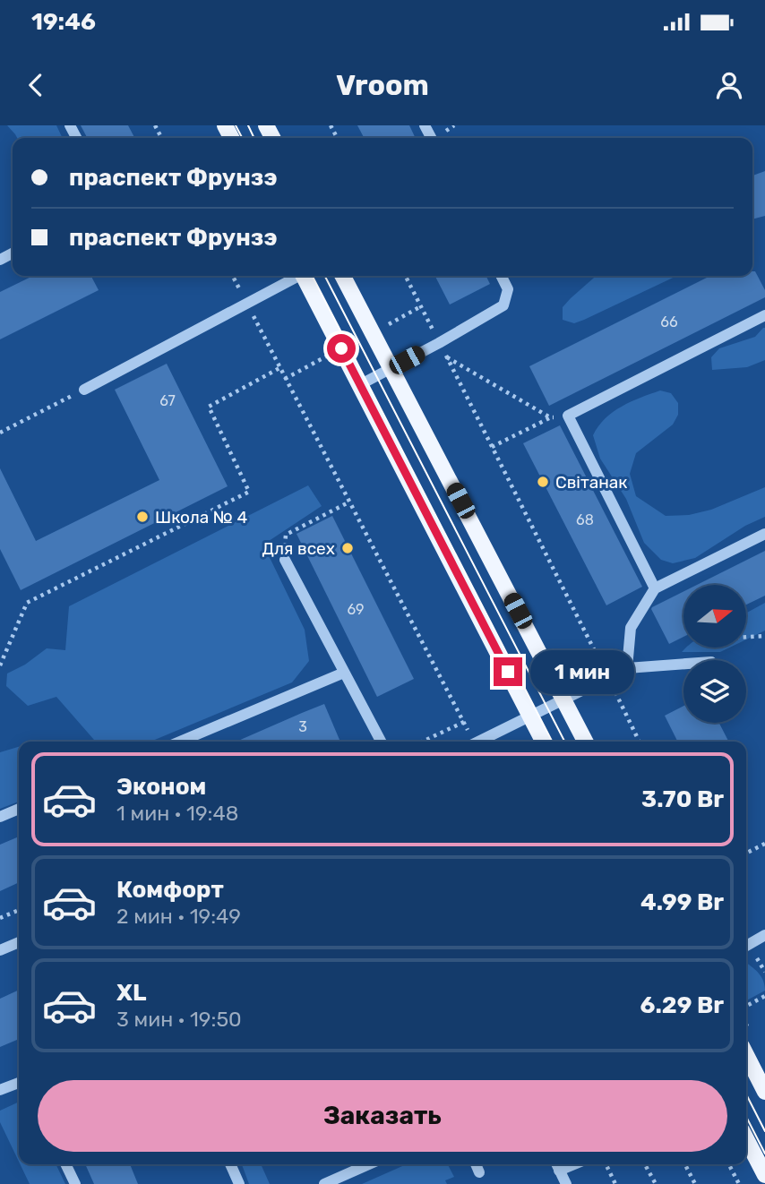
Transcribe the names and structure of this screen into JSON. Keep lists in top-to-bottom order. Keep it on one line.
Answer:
{"places":["Світанак","Школа № 4","Для всех"],"house_numbers":["66","67","68","69","3"],"north":"right","page":{"status":"19:46","header":"Vroom","banner":["праспект Фрунзэ","праспект Фрунзэ"],"bubble":"1 мин","list":[{"name":"Эконом","note":"1 мин · 19:48","value":"3.70 Br"},{"name":"Комфорт","note":"2 мин · 19:49","value":"4.99 Br"},{"name":"XL","note":"3 мин · 19:50","value":"6.29 Br"}],"buttons":"Заказать"}}
